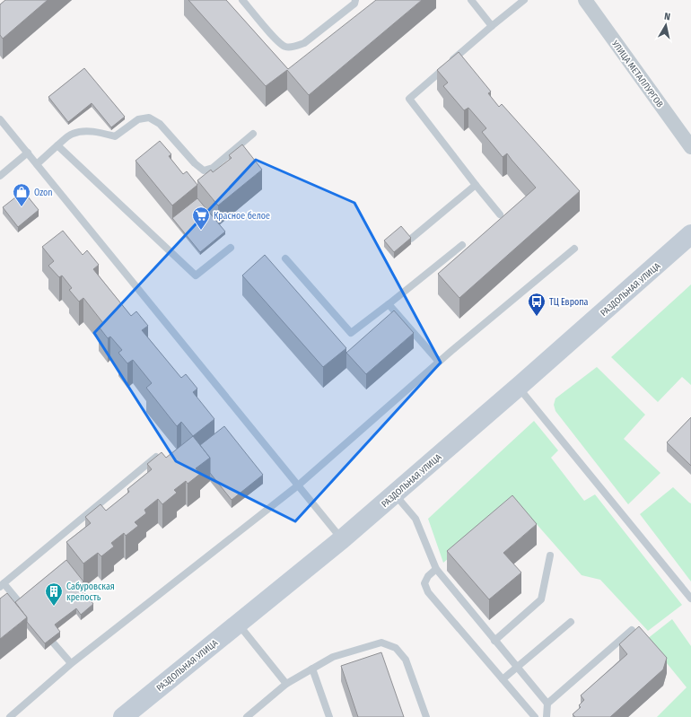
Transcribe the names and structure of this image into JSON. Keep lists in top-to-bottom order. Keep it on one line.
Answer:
{"streets":{"main road":["РАЗДОЛЬНАЯ УЛИЦА"],"street":["УЛИЦА МЕТАЛЛУРГОВ"]},"places":{"shop":["Ozon"],"supermarket":["Красное белое"],"bus stop":["ТЦ Европа"],"building":["Сабуровская крепость"]},"north":"top"}
